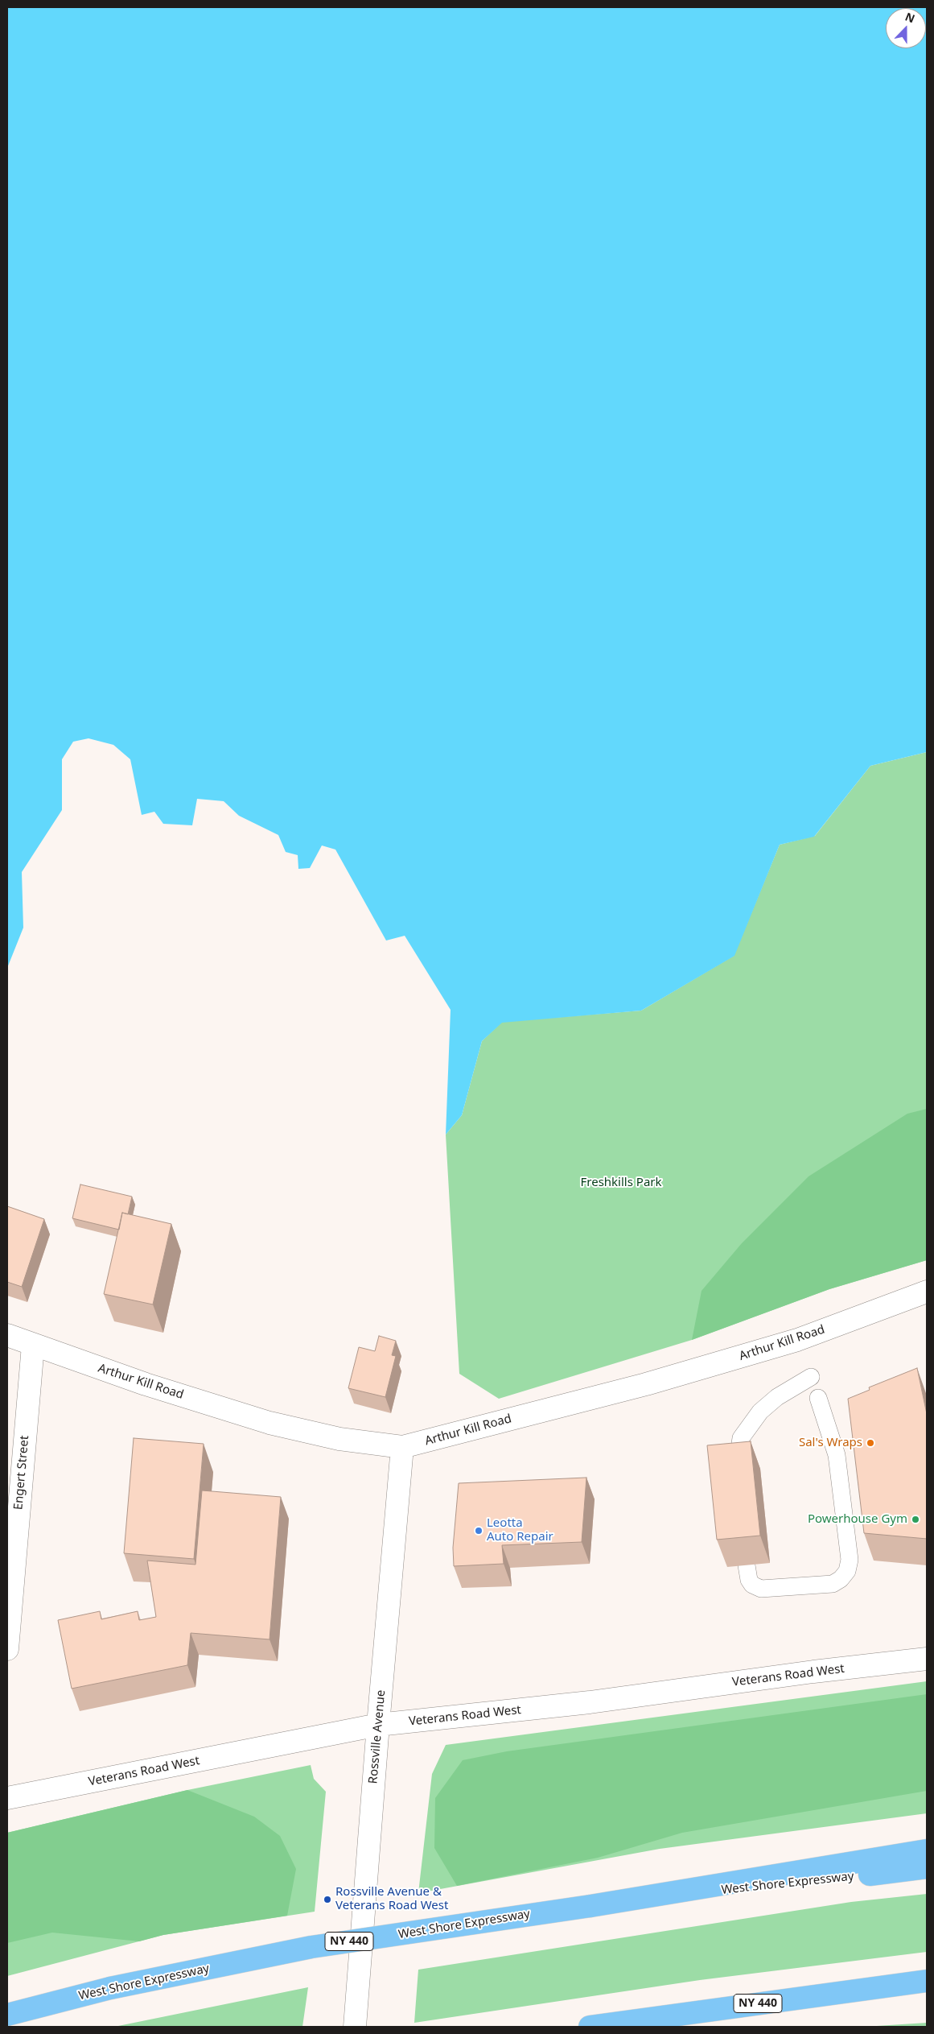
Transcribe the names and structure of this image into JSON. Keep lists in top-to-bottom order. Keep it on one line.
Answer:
{"streets":{"highway":["West Shore Expressway","NY 440"],"street":["Arthur Kill Road","Engert Street","Veterans Road West","Rossville Avenue"]},"crossings":[["Arthur Kill Road","Engert Street"],["Arthur Kill Road","Rossville Avenue"],["Veterans Road West","Rossville Avenue"]],"parks":["Freshkills Park"],"places":["Sal's Wraps","Powerhouse Gym","Leotta Auto Repair","Rossville Avenue & Veterans Road West"],"north":"top"}
